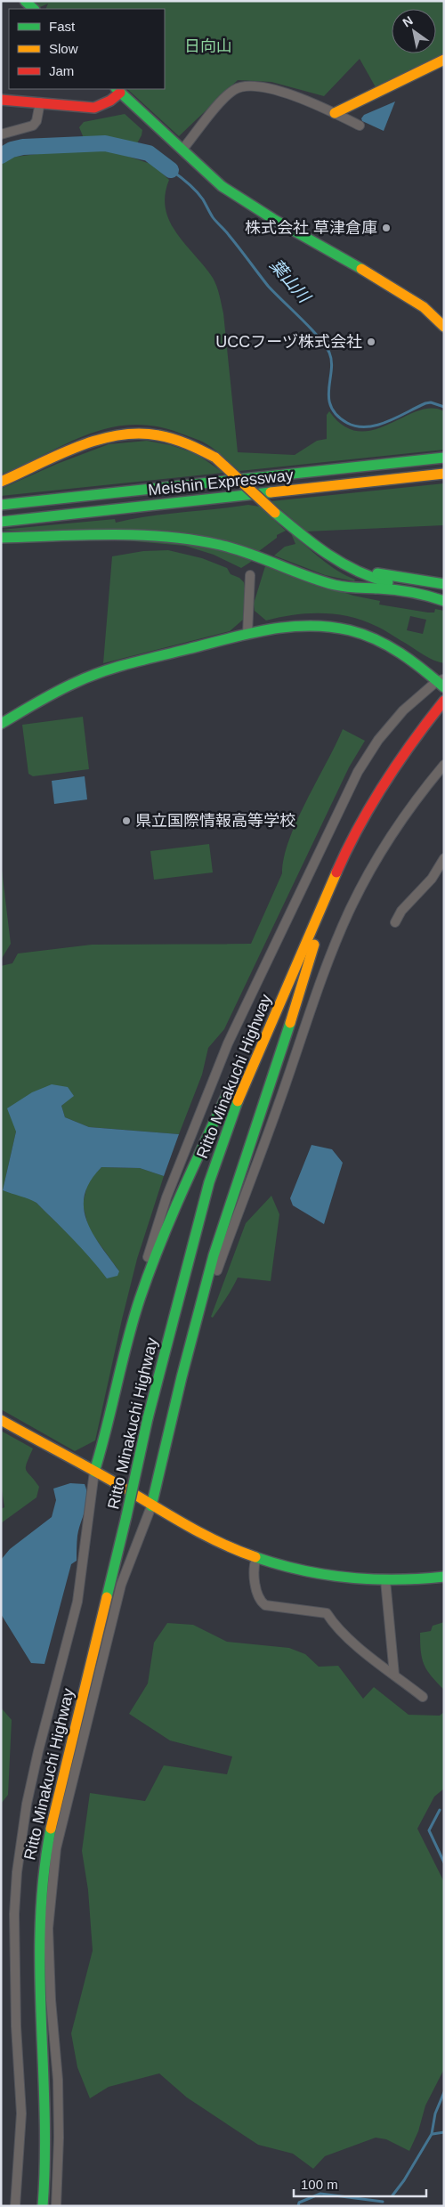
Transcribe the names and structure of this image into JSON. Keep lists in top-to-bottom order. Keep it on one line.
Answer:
{"streets":{"main road":["Meishin Expressway","Ritto Minakuchi Highway"]},"water":["葉山川"],"parks":["日向山"],"places":["株式会社 草津倉庫","UCCフーヅ株式会社","県立国際情報高等学校"],"legend":["Fast","Slow","Jam"],"scale_bar":"100 m","north":"top left"}
